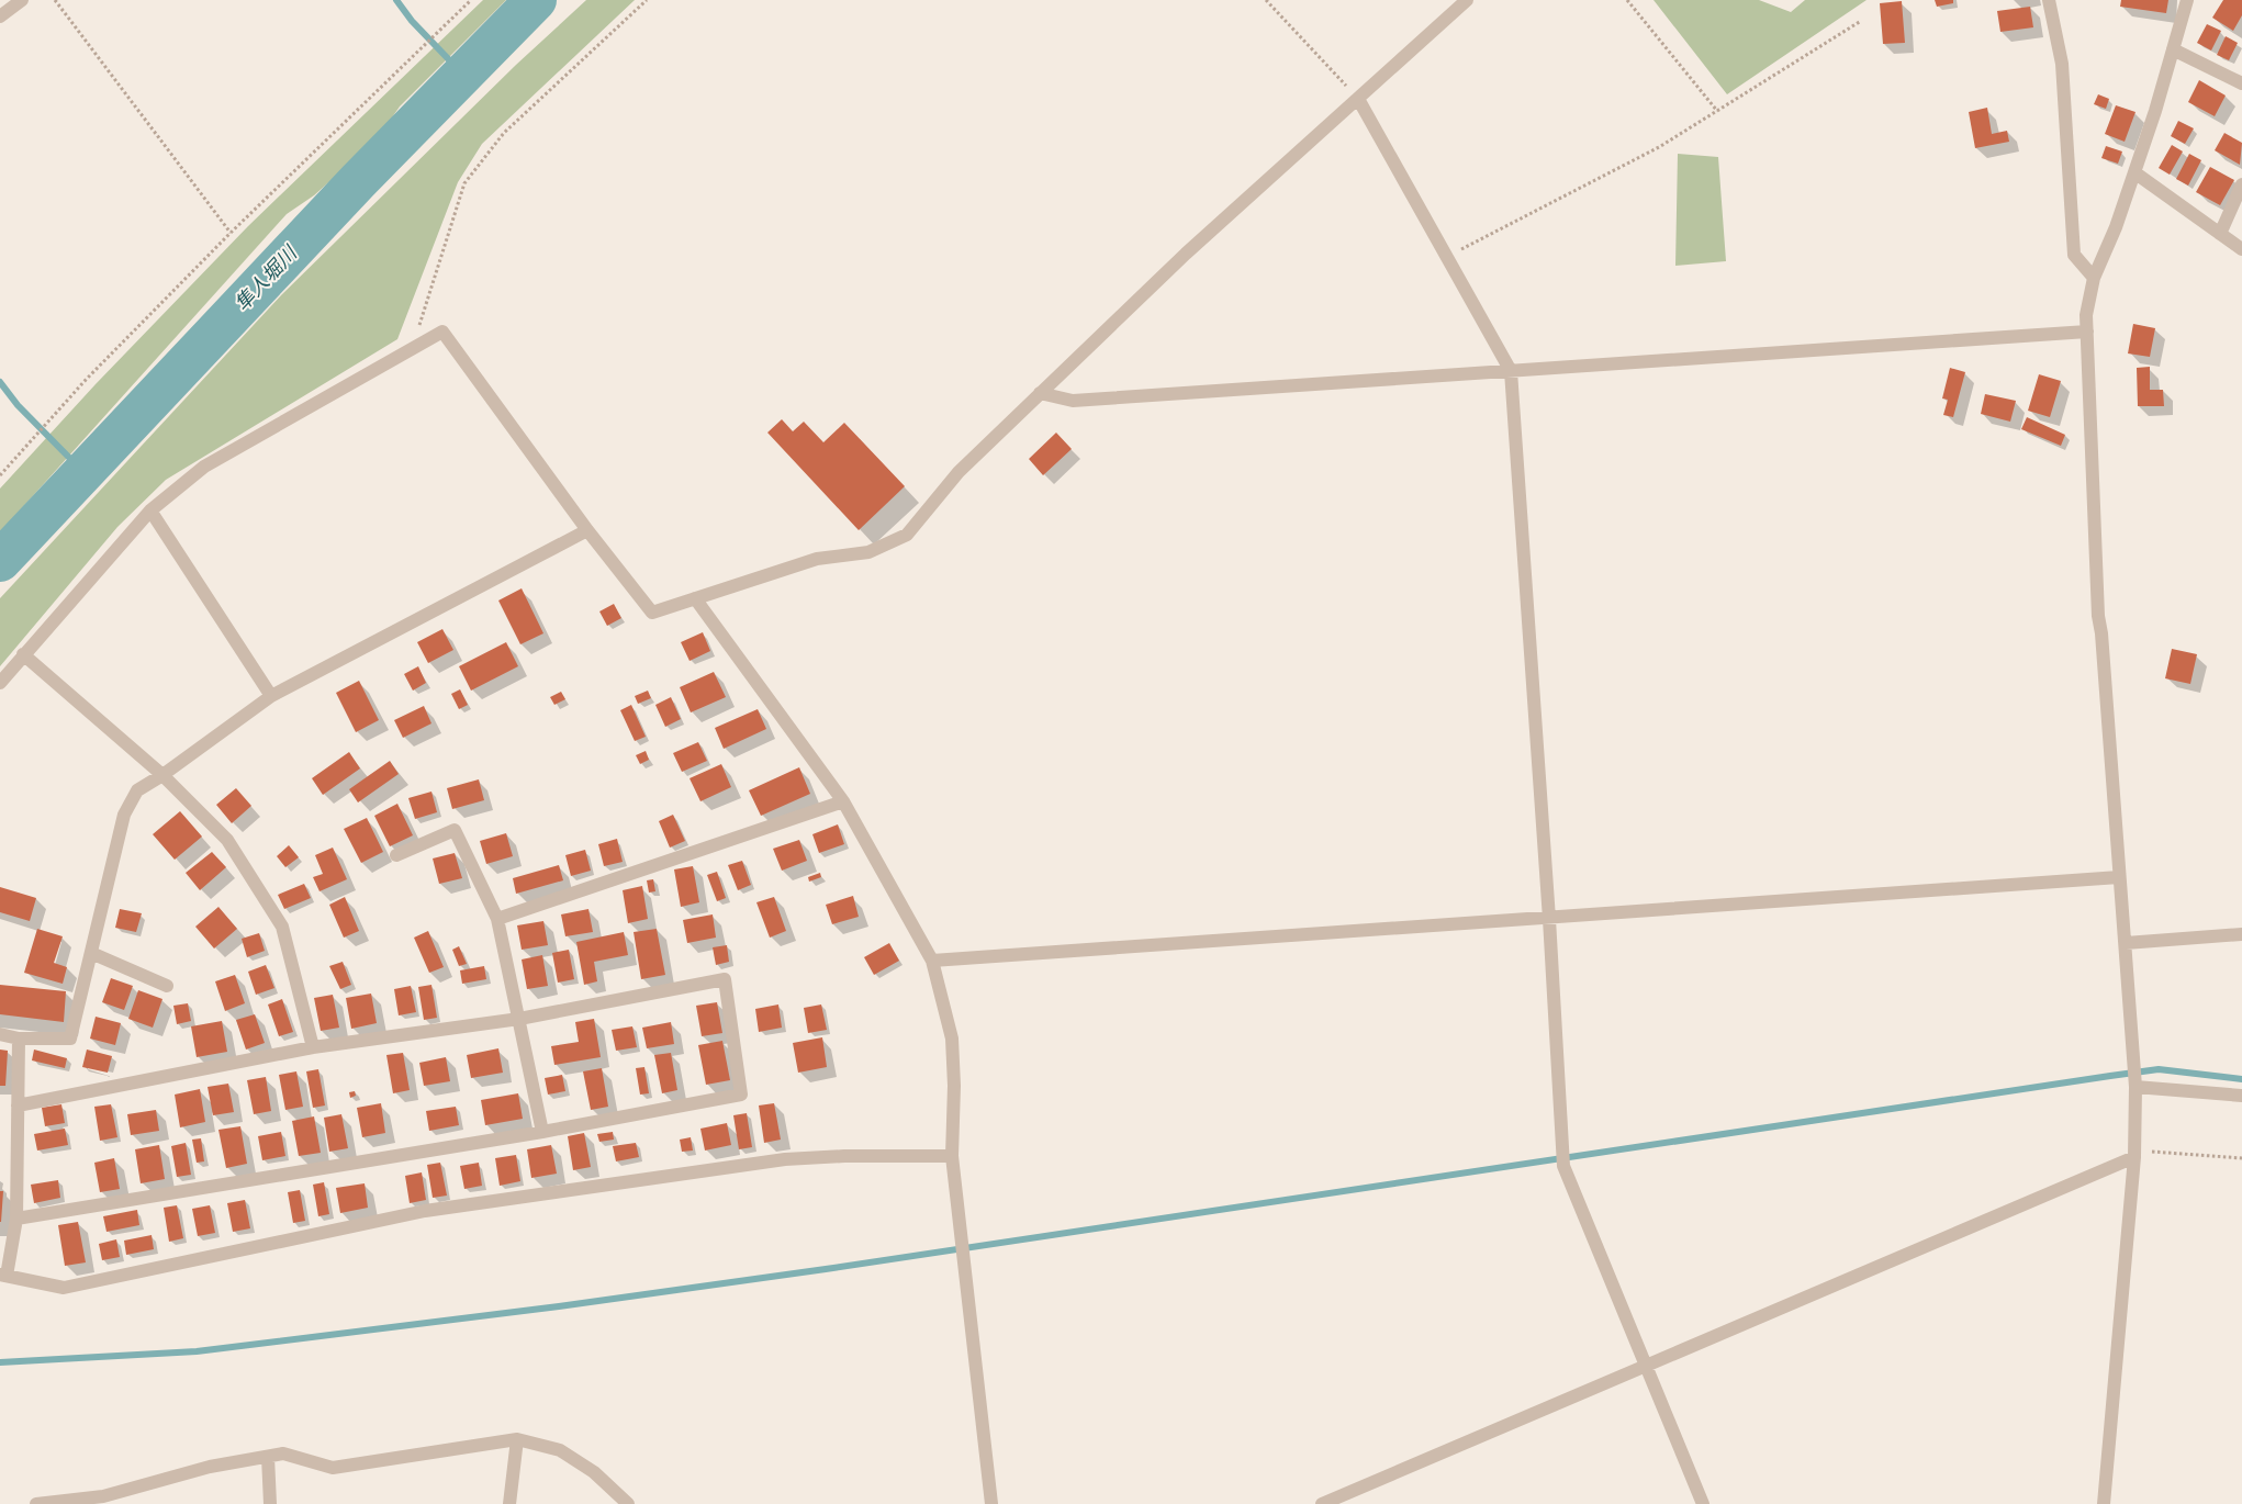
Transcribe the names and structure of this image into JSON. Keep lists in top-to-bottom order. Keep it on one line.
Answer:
{"water":["隼人堀川"]}
